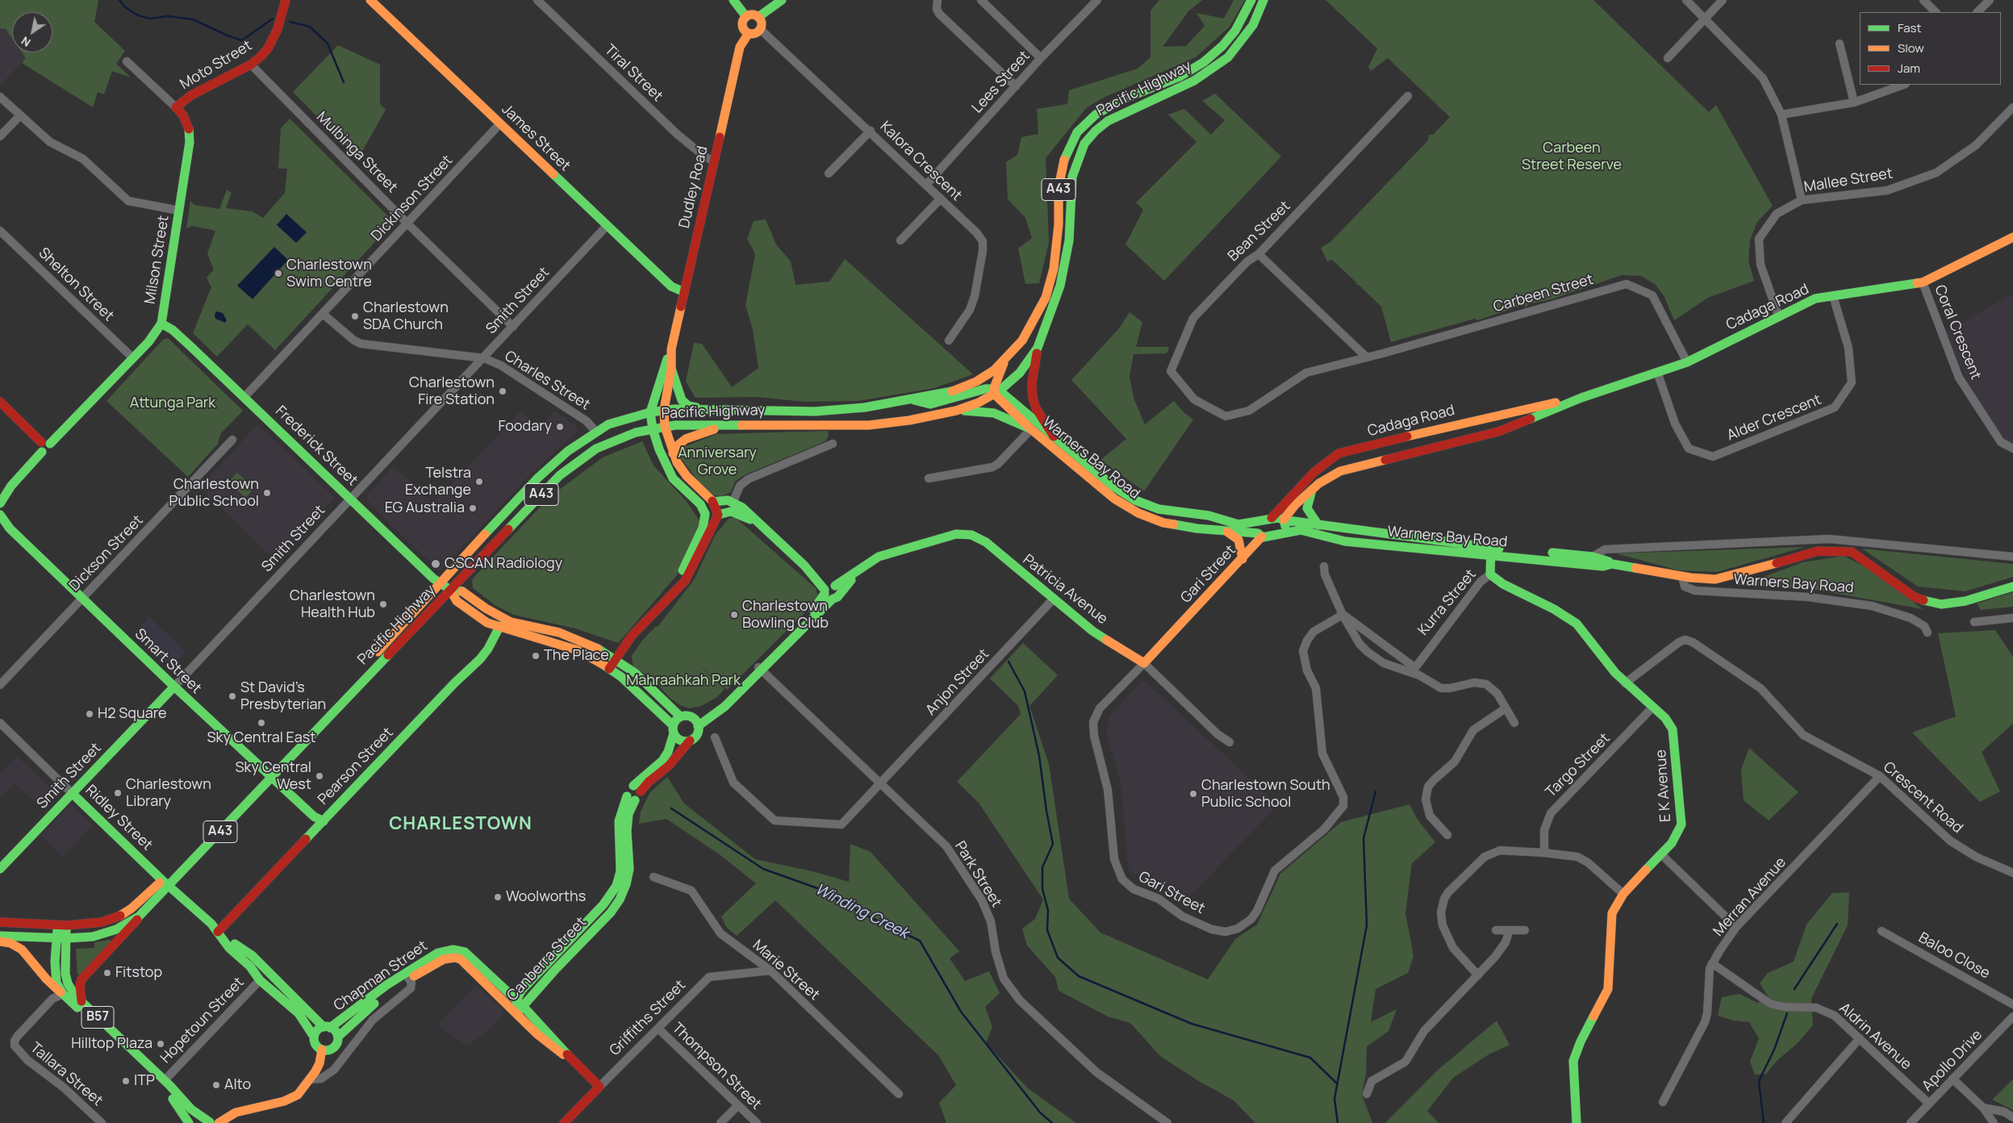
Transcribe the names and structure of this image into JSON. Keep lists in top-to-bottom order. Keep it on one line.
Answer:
{"streets":{"main road":["Moto Street","Pacific Highway","James Street","Dudley Road","A43","Milson Street","Smith Street","Cadaga Road","Frederick Street","Warners Bay Road","Gari Street","Patricia Avenue","Kurra Street","Smart Street","Pearson Street","E K Avenue","Ridley Street","Canberra Street","Chapman Street","B57","Griffiths Street"],"street":["Tiral Street","Lees Street","Mulbinga Street","Kalora Crescent","Mallee Street","Dickinson Street","Bean Street","Shelton Street","Carbeen Street","Coral Crescent","Charles Street","Alder Crescent","Dickson Street","Anjon Street","Targo Street","Crescent Road","Park Street","Merran Avenue","Baloo Close","Marie Street","Hopetoun Street","Aldrin Avenue","Apollo Drive","Thompson Street","Tallara Street"]},"crossings":[["Moto Street","Mulbinga Street"],["Moto Street","Milson Street"],["Tiral Street","Dudley Road"],["Lees Street","Kalora Crescent"],["Pacific Highway","Dudley Road"],["Pacific Highway","Charles Street"],["Pacific Highway","Frederick Street"],["Pacific Highway","Warners Bay Road"],["Pacific Highway","Smart Street"],["Pacific Highway","Ridley Street"],["Pacific Highway","B57"],["James Street","Dudley Road"],["James Street","Dickinson Street"],["James Street","Smith Street"],["Mulbinga Street","Dickinson Street"],["Mulbinga Street","Smith Street"],["Kalora Crescent","Dudley Road"],["Mallee Street","Cadaga Road"],["Dickinson Street","Charles Street"],["Dickinson Street","Frederick Street"],["Bean Street","Carbeen Street"],["Milson Street","Shelton Street"],["Milson Street","Frederick Street"],["Carbeen Street","Cadaga Road"],["Smith Street","Charles Street"],["Smith Street","Frederick Street"],["Smith Street","Smart Street"],["Smith Street","Ridley Street"],["Cadaga Road","Coral Crescent"],["Cadaga Road","Alder Crescent"],["Cadaga Road","Warners Bay Road"],["Cadaga Road","Gari Street"],["Frederick Street","Patricia Avenue"],["Frederick Street","Pearson Street"],["Warners Bay Road","Gari Street"],["Warners Bay Road","Kurra Street"],["Dickson Street","Smart Street"],["Gari Street","Patricia Avenue"],["Patricia Avenue","Anjon Street"],["Patricia Avenue","Park Street"],["Kurra Street","E K Avenue"],["Smart Street","Pearson Street"],["Anjon Street","Park Street"],["Targo Street","E K Avenue"],["Pearson Street","Ridley Street"],["E K Avenue","Crescent Road"],["Crescent Road","Merran Avenue"],["Ridley Street","Chapman Street"],["Ridley Street","Hopetoun Street"],["Merran Avenue","Aldrin Avenue"],["Canberra Street","Chapman Street"],["Marie Street","Griffiths Street"],["Chapman Street","B57"],["Chapman Street","Griffiths Street"],["B57","Hopetoun Street"],["B57","Tallara Street"],["Griffiths Street","Thompson Street"],["Aldrin Avenue","Apollo Drive"]],"districts":["CHARLESTOWN"],"water":["Winding Creek"],"parks":["Carbeen Street Reserve","Attunga Park","Anniversary Grove","Mahraahkah Park"],"places":["Charlestown Swim Centre","Charlestown SDA Church","Charlestown Fire Station","Foodary","Telstra Exchange","Charlestown Public School","EG Australia","CSCAN Radiology","Charlestown Health Hub","Charlestown Bowling Club","The Place","St David’s Presbyterian","H2 Square","Sky Central East","Sky Central West","Charlestown Library","Charlestown South Public School","Woolworths","Fitstop","Hilltop Plaza","ITP","Alto"],"legend":["Fast","Slow","Jam"],"north":"bottom left"}
